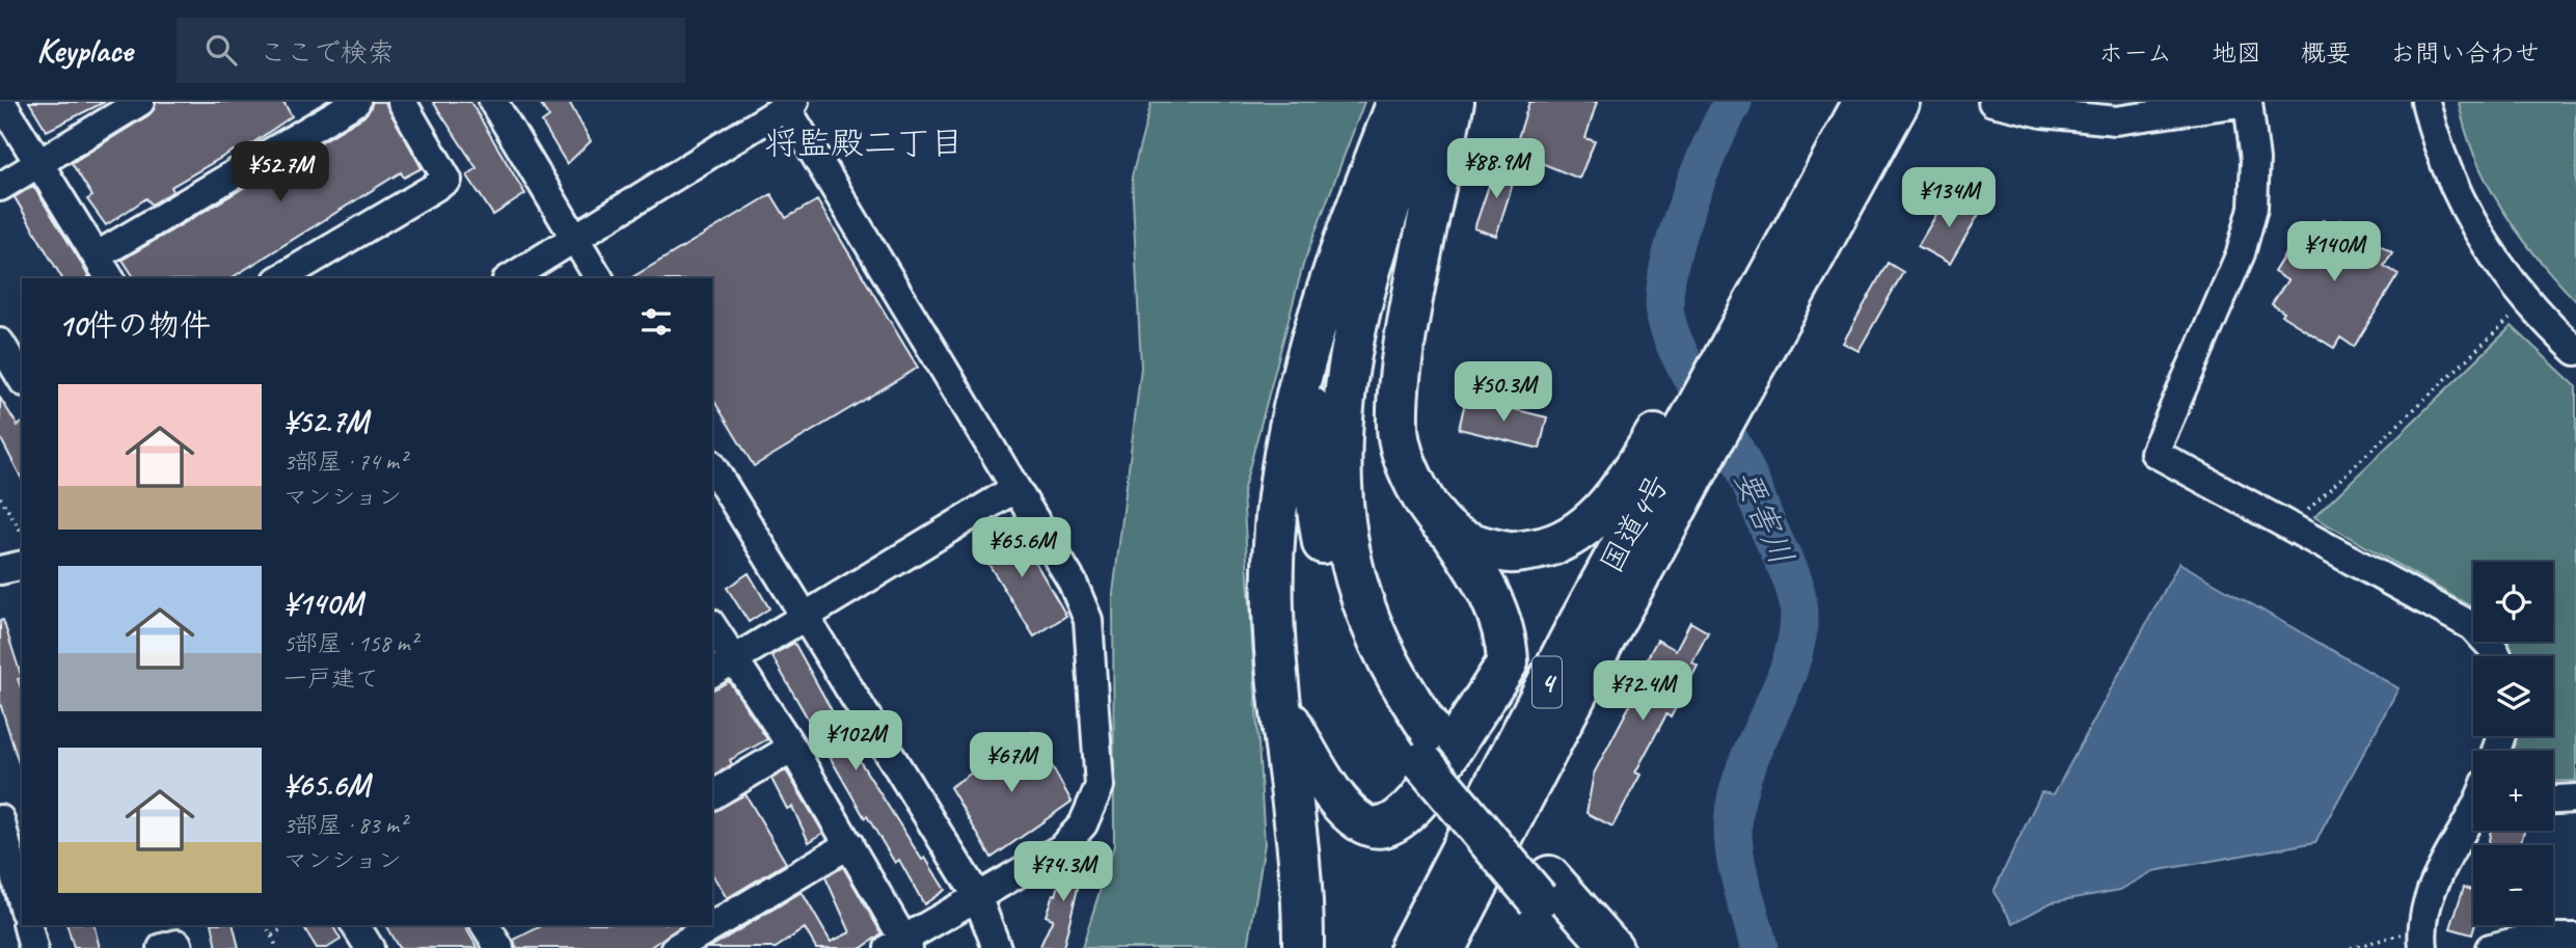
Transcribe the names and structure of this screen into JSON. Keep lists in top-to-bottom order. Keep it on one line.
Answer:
{"streets":{"highway":["国道4号","4"]},"districts":["将監殿二丁目"],"water":["要害川"],"page":{"header":"Keyplace","search":"ここで検索","nav":["ホーム","地図","概要","お問い合わせ"],"price":["¥88.9M","¥52.7M","¥134M","¥140M","¥50.3M","¥65.6M","¥72.4M","¥102M","¥67M","¥74.3M"],"heading":"10件の物件","list":[{"name":"¥52.7M","note":"3部屋 · 74 m² · マンション"},{"name":"¥140M","note":"5部屋 · 158 m² · 一戸建て"},{"name":"¥65.6M","note":"3部屋 · 83 m² · マンション"}],"map_buttons":["+","−"]}}
